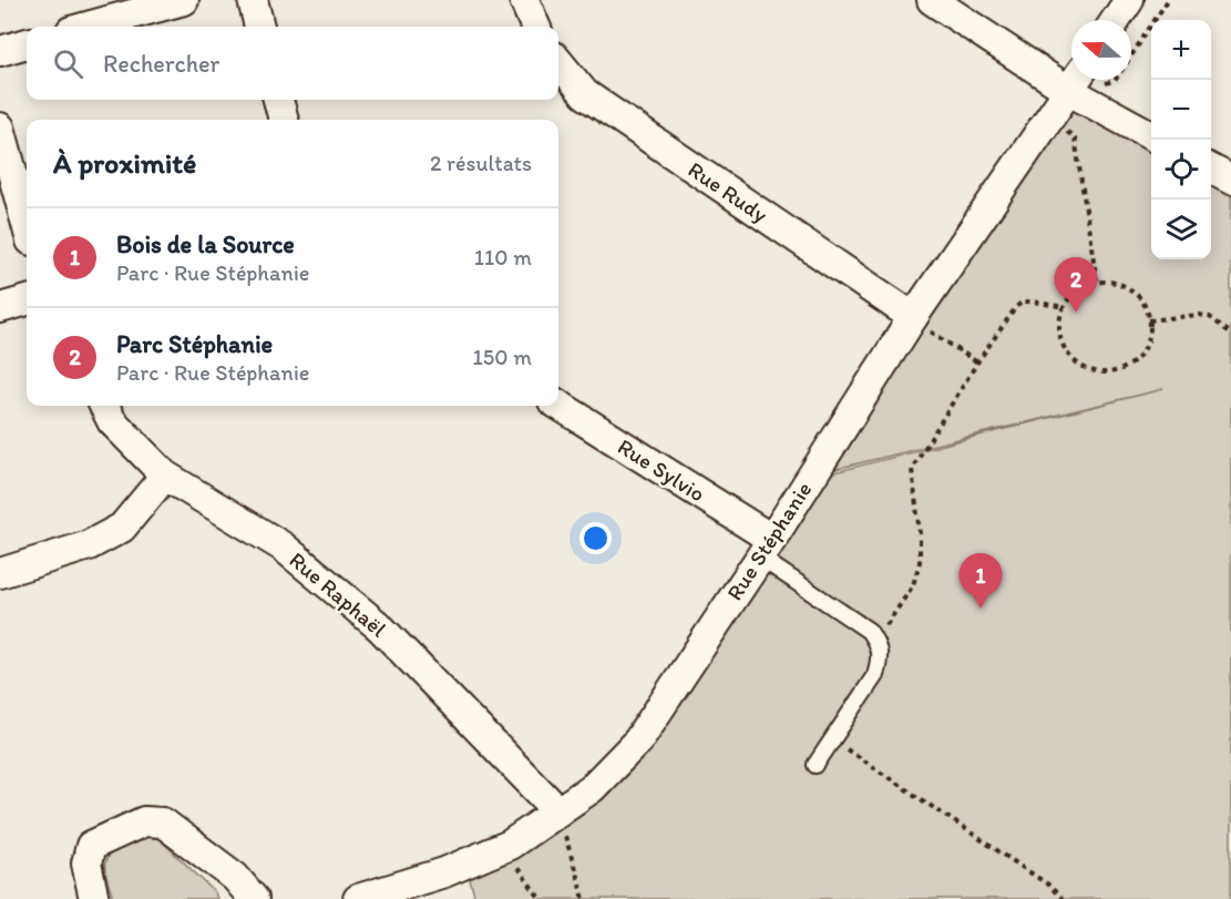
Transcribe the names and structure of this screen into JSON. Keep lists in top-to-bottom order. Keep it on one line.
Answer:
{"streets":{"street":["Rue Rudy","Rue Sylvio","Rue Stéphanie","Rue Raphaël"]},"crossings":[["Rue Rudy","Rue Stéphanie"],["Rue Sylvio","Rue Stéphanie"],["Rue Stéphanie","Rue Raphaël"]],"north":"left","page":{"map_buttons":["+","−"],"search":"Rechercher","heading":["À proximité","2 résultats"],"list":[{"mark":"1","name":"Bois de la Source","note":"Parc · Rue Stéphanie","value":"110 m"},{"mark":"2","name":"Parc Stéphanie","note":"Parc · Rue Stéphanie","value":"150 m"}],"pins":["2","1"]}}
